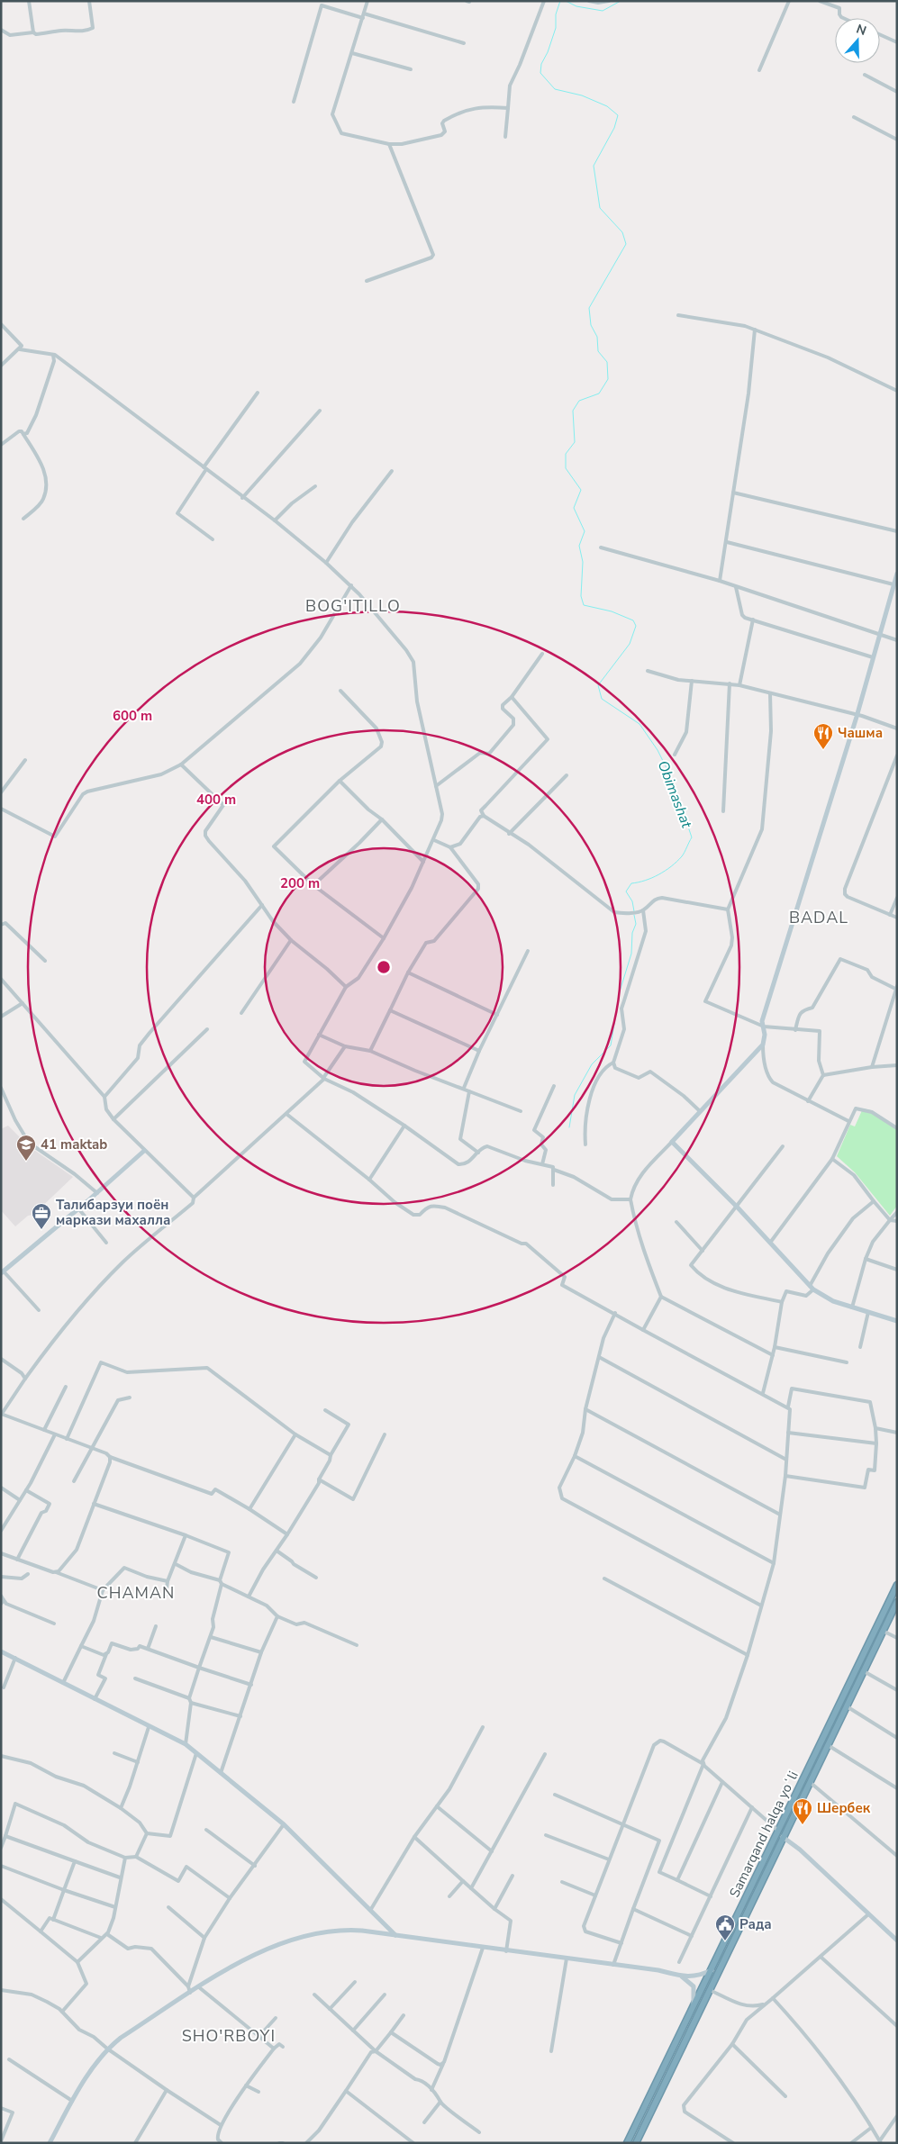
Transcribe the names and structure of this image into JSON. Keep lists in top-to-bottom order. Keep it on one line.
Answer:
{"streets":{"highway":["Samarqand halqa yoʻli"]},"districts":["BOG'ITILLO","BADAL","CHAMAN","SHO'RBOYI"],"water":["Obimashat"],"places":{"restaurant":["Чашма","Шербек"],"school or university":["41 maktab"],"office":["Талибарзуи поён маркази махалла"],"public building":["Рада"]},"north":"top","rings":["600 m","400 m","200 m"]}
